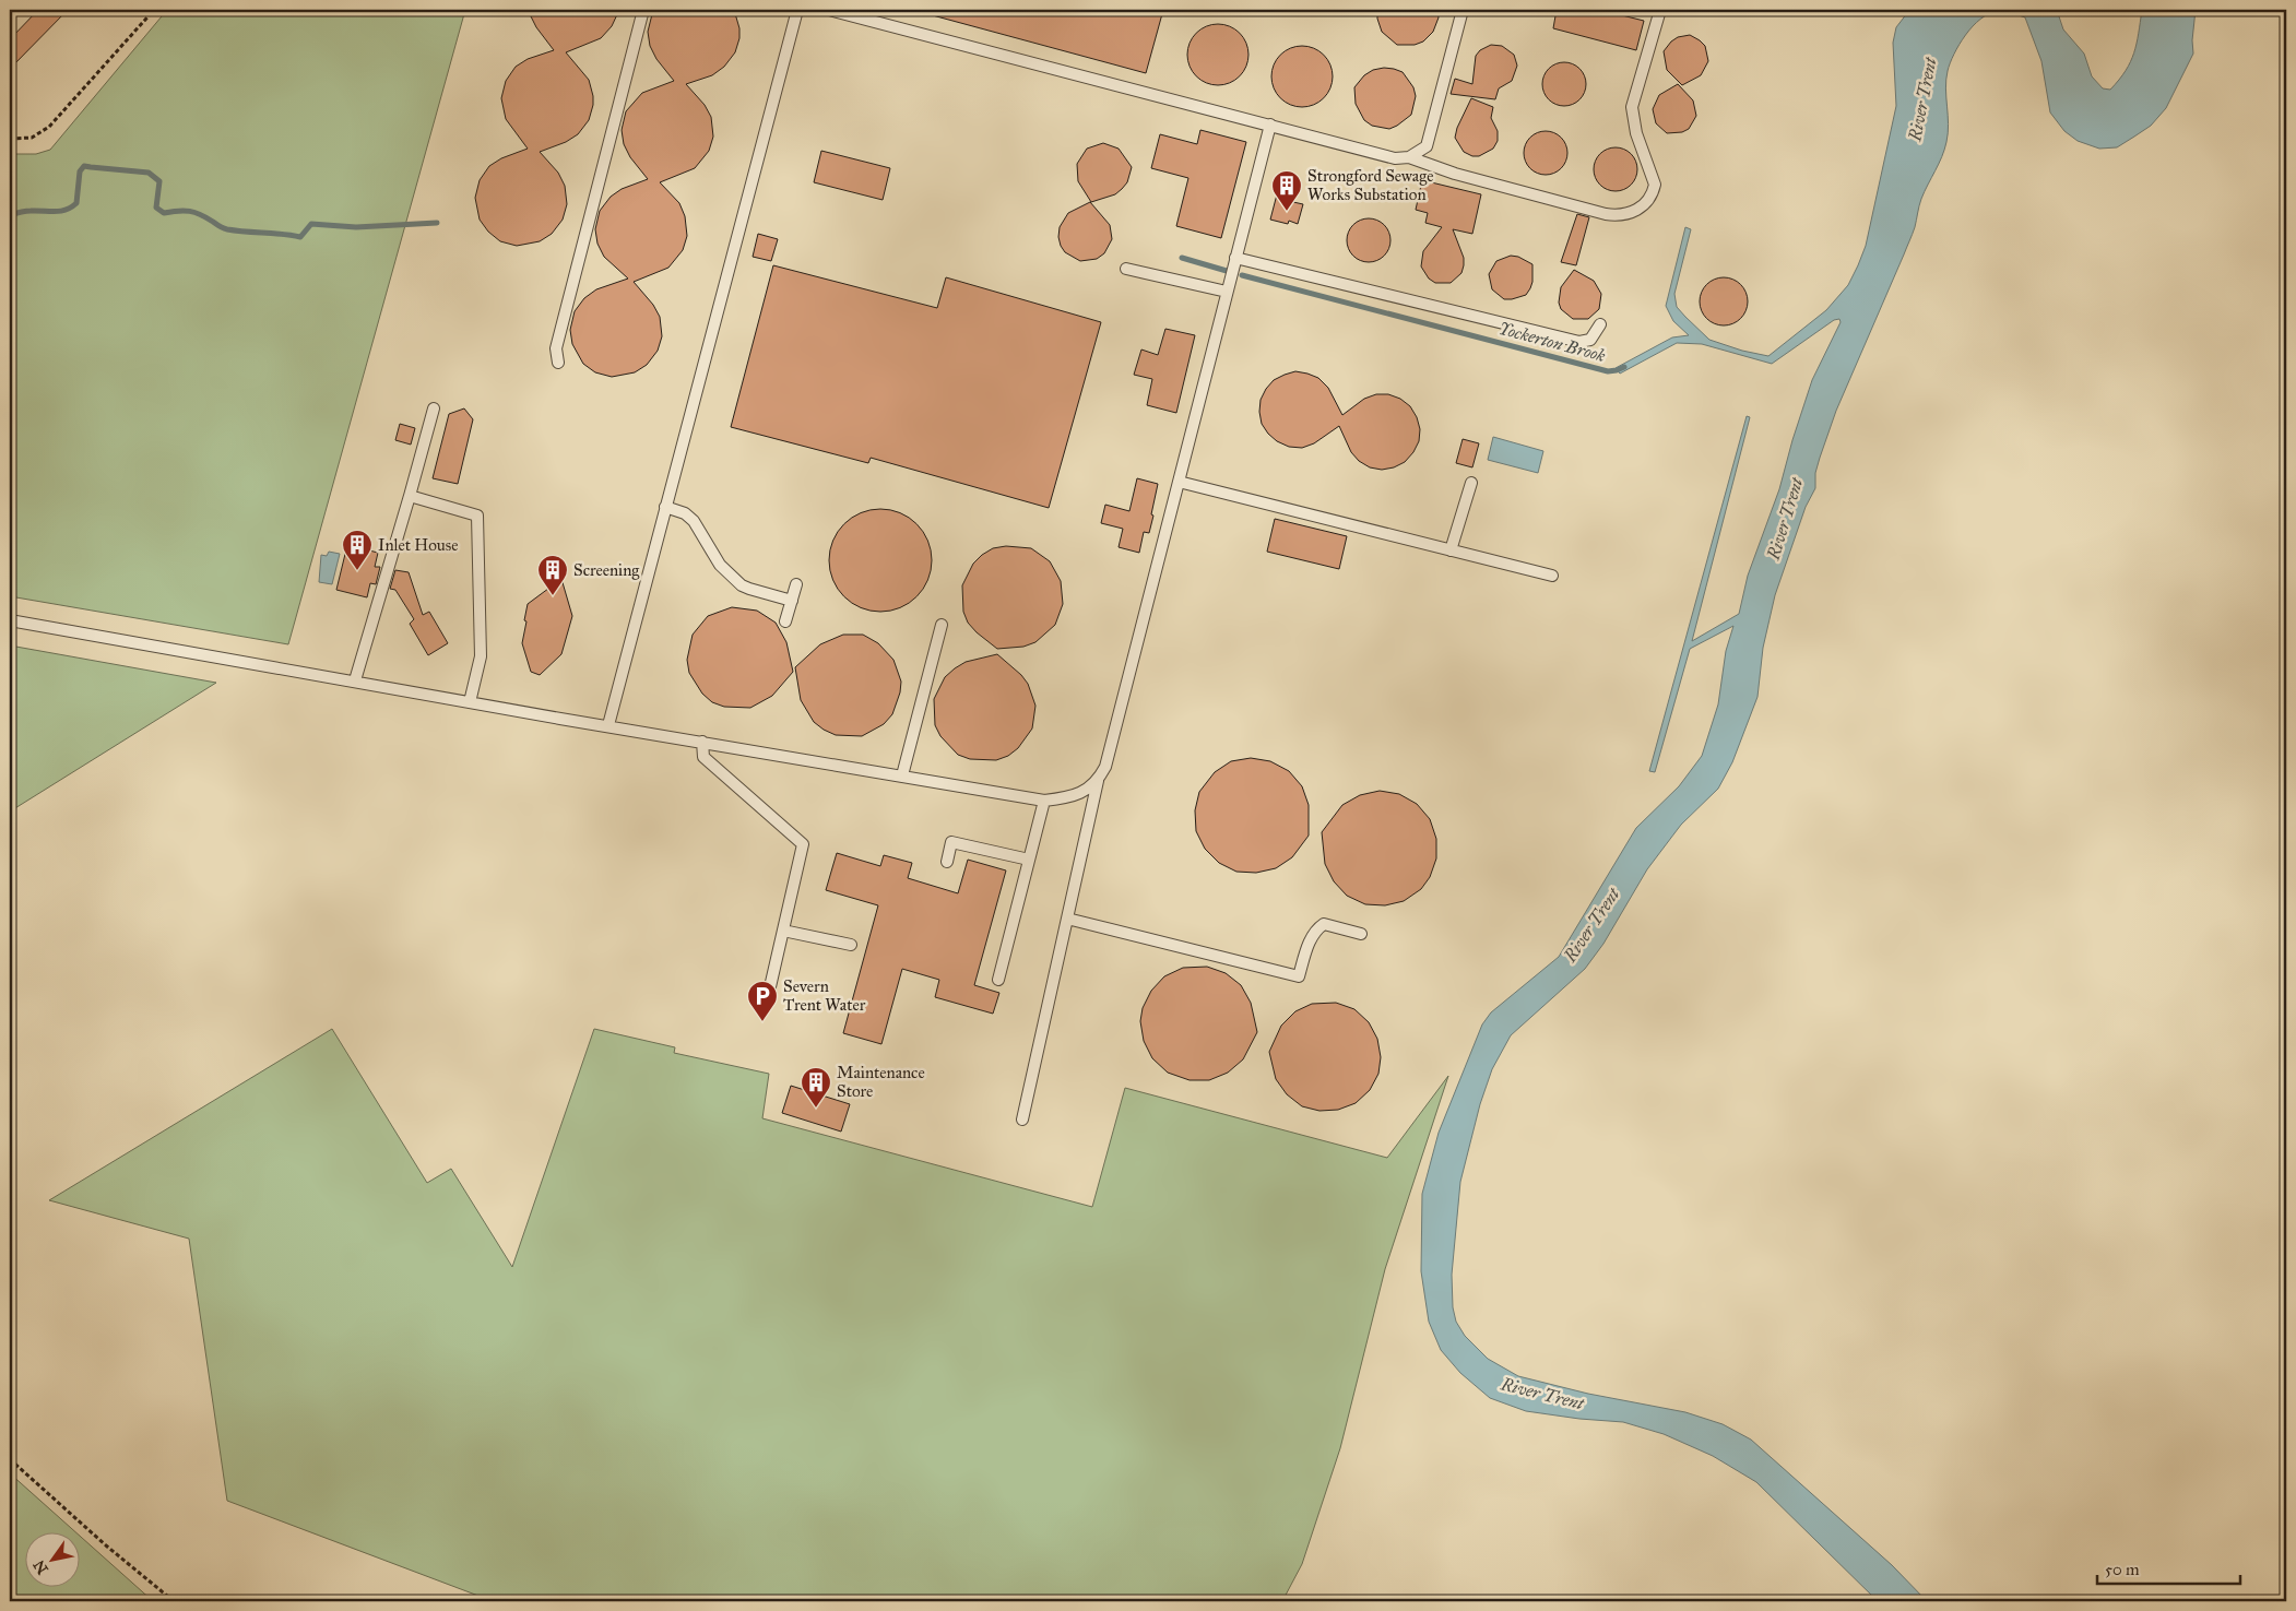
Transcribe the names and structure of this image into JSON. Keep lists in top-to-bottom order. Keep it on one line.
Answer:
{"water":["River Trent","Yockerton Brook"],"places":{"building":["Strongford Sewage Works Substation","Inlet House","Screening","Maintenance Store"],"parking":["Severn Trent Water"]},"scale_bar":"50 m","north":"bottom left"}
